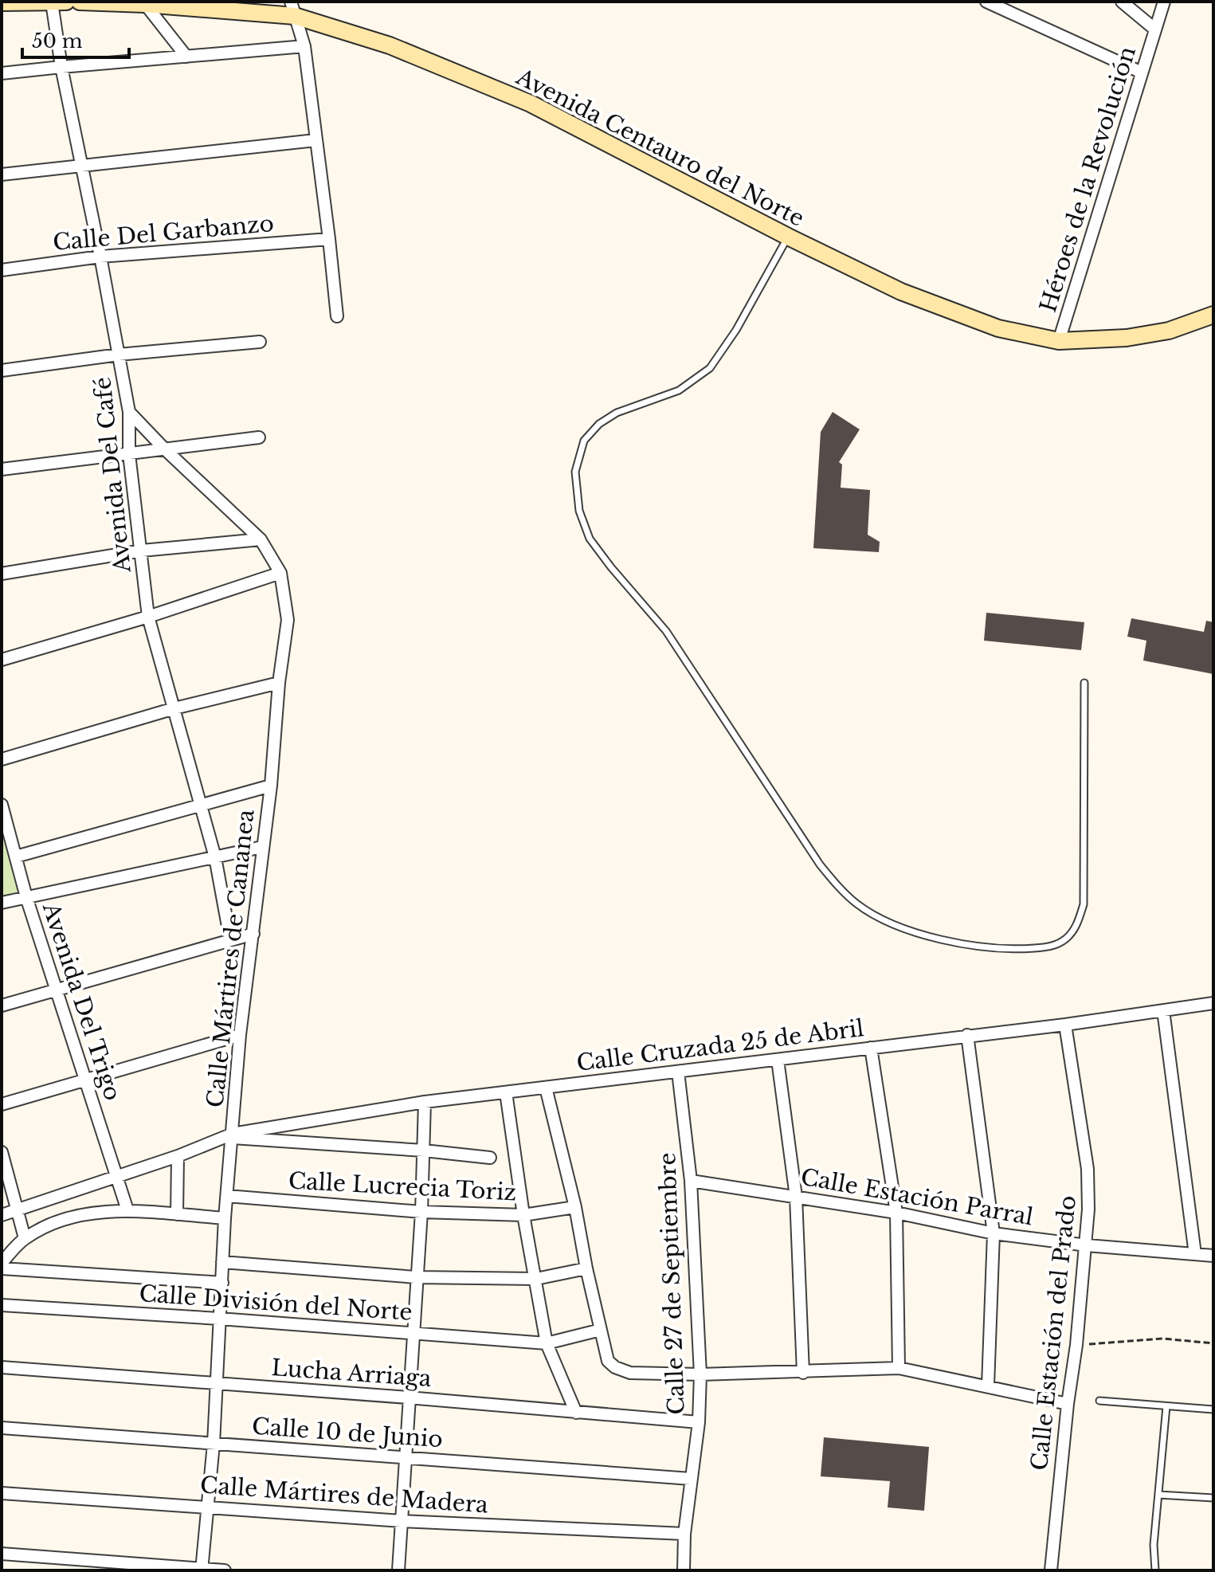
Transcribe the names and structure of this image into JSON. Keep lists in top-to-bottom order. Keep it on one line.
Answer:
{"streets":{"main road":["Avenida Centauro del Norte"],"street":["Héroes de la Revolución","Calle Del Garbanzo","Avenida Del Café","Calle Mártires de Cananea","Avenida Del Trigo","Calle Cruzada 25 de Abril","Calle Lucrecia Toriz","Calle Estación Parral","Calle 27 de Septiembre","Calle División del Norte","Calle Estación del Prado","Lucha Arriaga","Calle 10 de Junio","Calle Mártires de Madera"]},"crossings":[["Avenida Centauro del Norte","Héroes de la Revolución"],["Calle Del Garbanzo","Avenida Del Café"],["Avenida Del Café","Calle Mártires de Cananea"],["Calle Mártires de Cananea","Calle Cruzada 25 de Abril"],["Calle Mártires de Cananea","Calle Lucrecia Toriz"],["Calle Mártires de Cananea","Calle División del Norte"],["Calle Mártires de Cananea","Lucha Arriaga"],["Calle Mártires de Cananea","Calle 10 de Junio"],["Calle Mártires de Cananea","Calle Mártires de Madera"],["Calle Cruzada 25 de Abril","Calle 27 de Septiembre"],["Calle Cruzada 25 de Abril","Calle Estación del Prado"],["Calle Estación Parral","Calle 27 de Septiembre"],["Calle Estación Parral","Calle Estación del Prado"],["Calle 27 de Septiembre","Lucha Arriaga"],["Calle 27 de Septiembre","Calle 10 de Junio"],["Calle 27 de Septiembre","Calle Mártires de Madera"]],"scale_bar":"50 m"}
